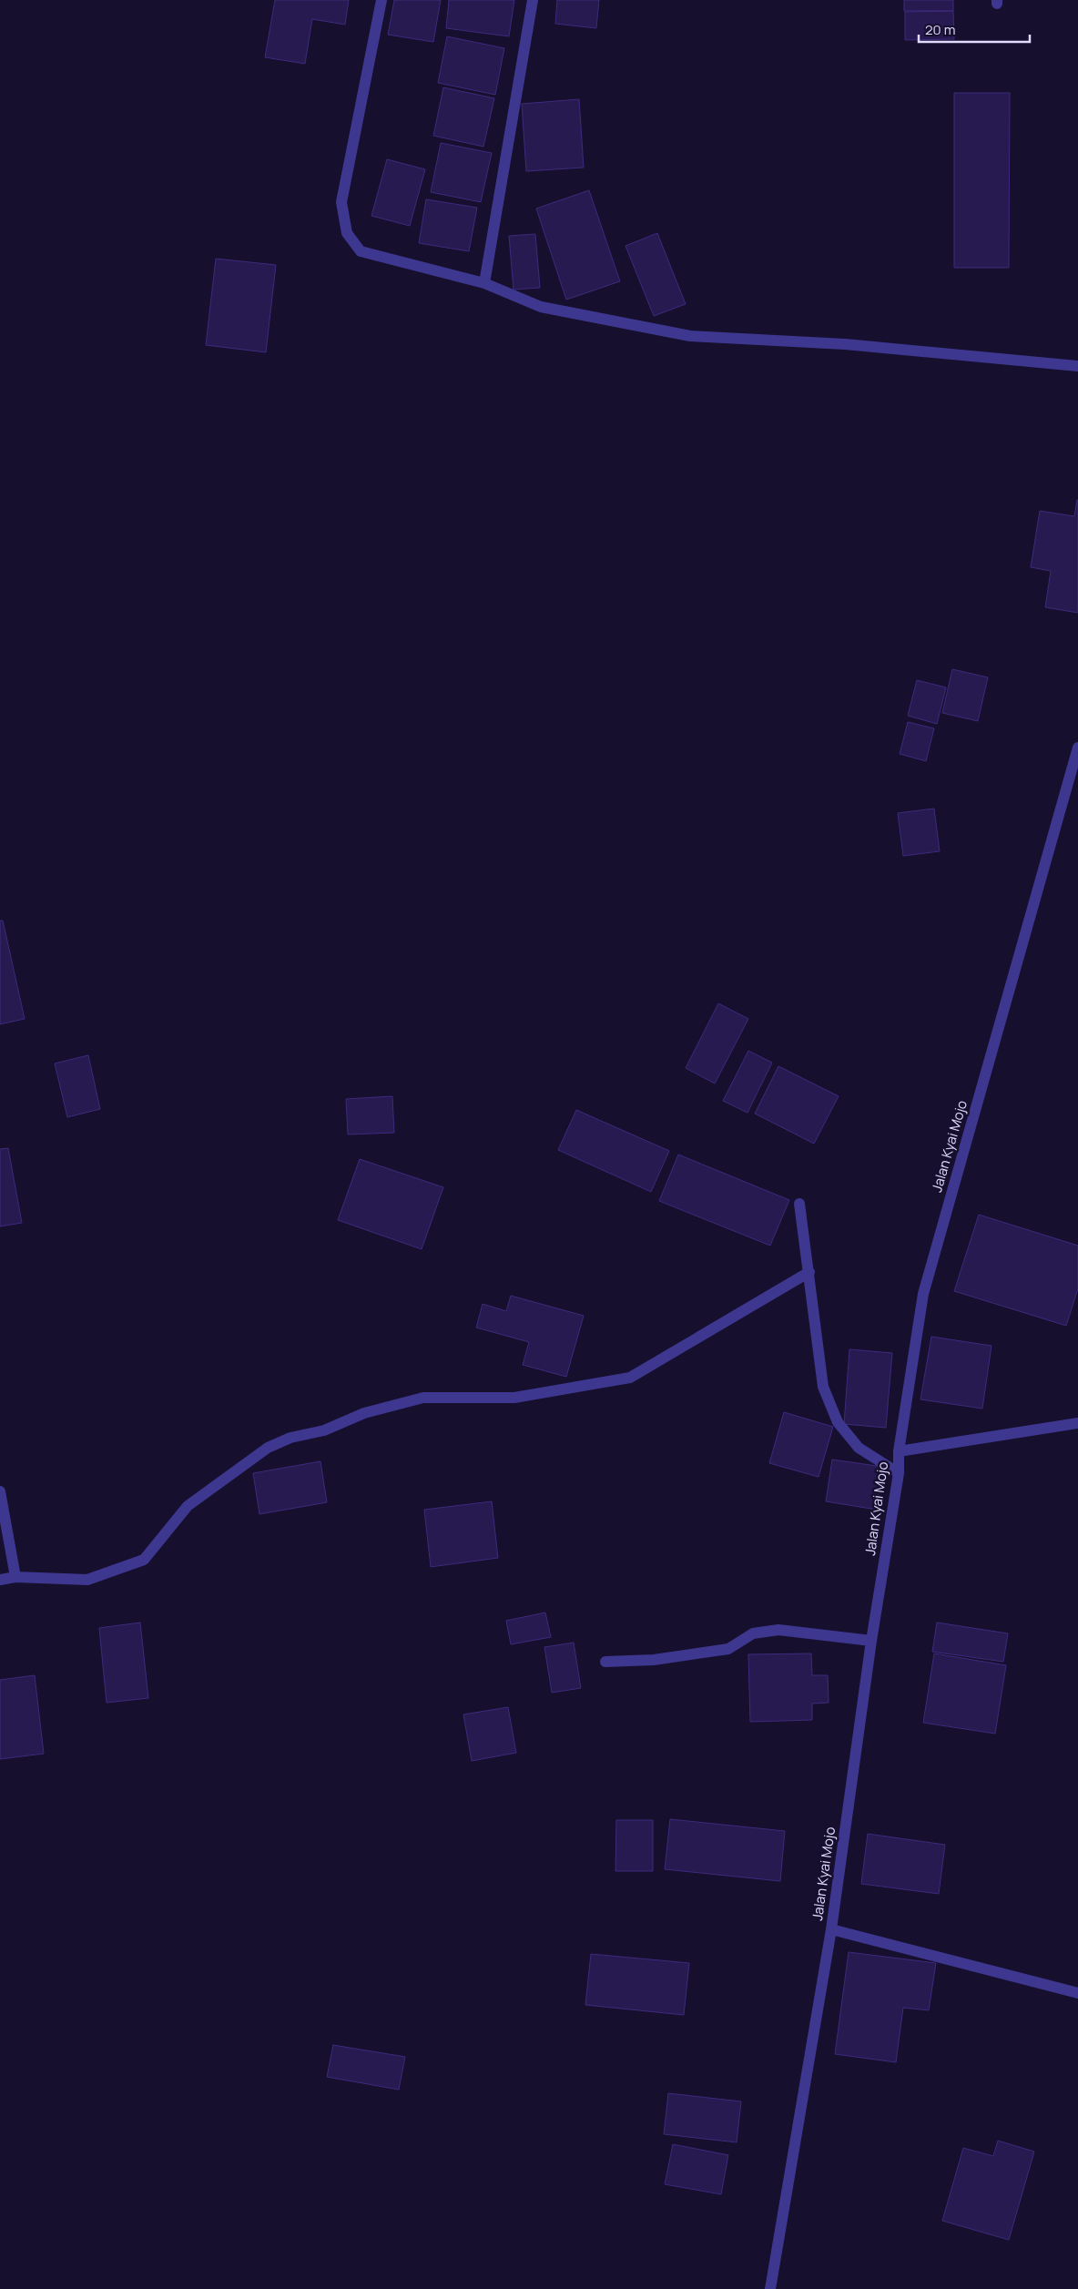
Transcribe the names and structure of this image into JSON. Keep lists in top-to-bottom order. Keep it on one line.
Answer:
{"streets":{"street":["Jalan Kyai Mojo"]},"scale_bar":"20 m"}
